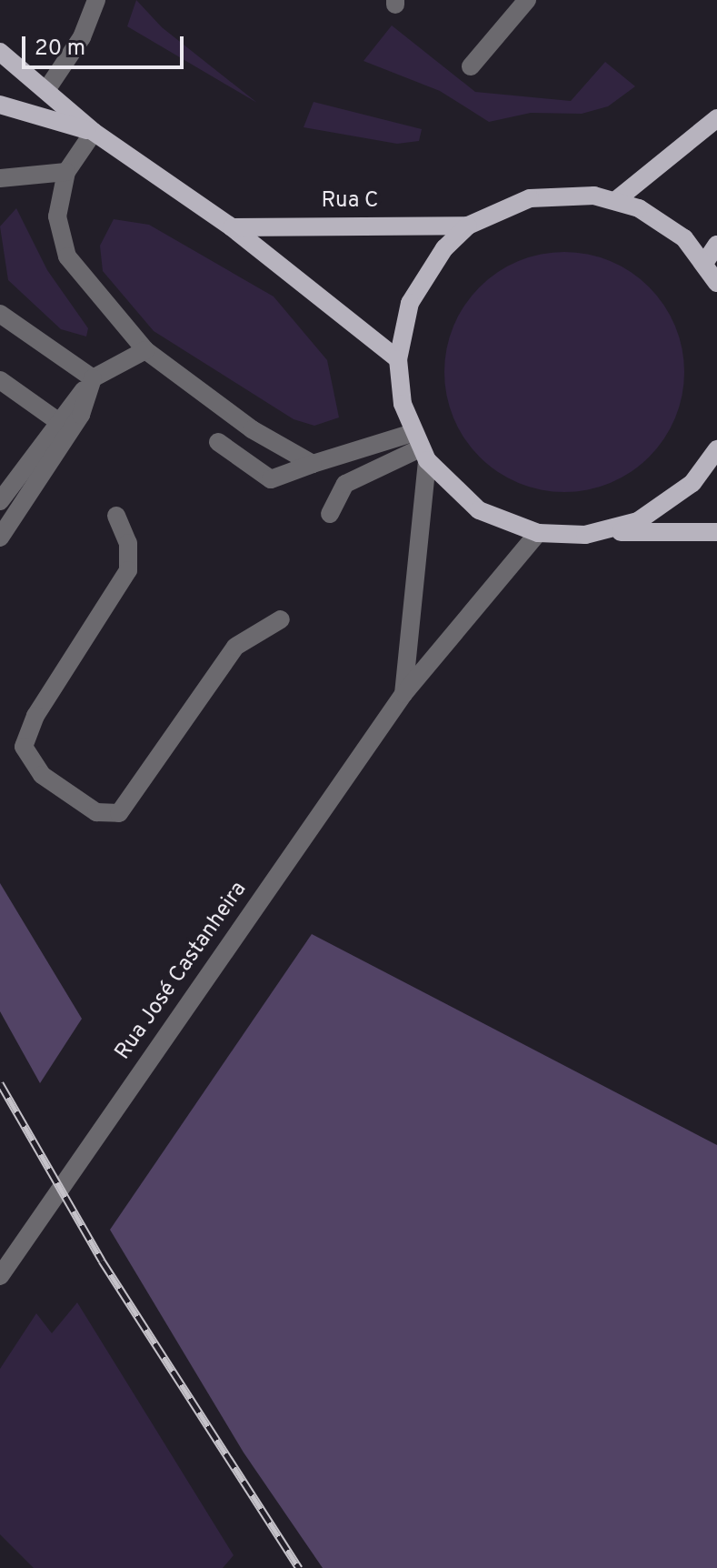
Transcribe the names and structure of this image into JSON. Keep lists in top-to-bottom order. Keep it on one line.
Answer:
{"streets":{"main road":["Rua C"],"street":["Rua José Castanheira"]},"scale_bar":"20 m"}
